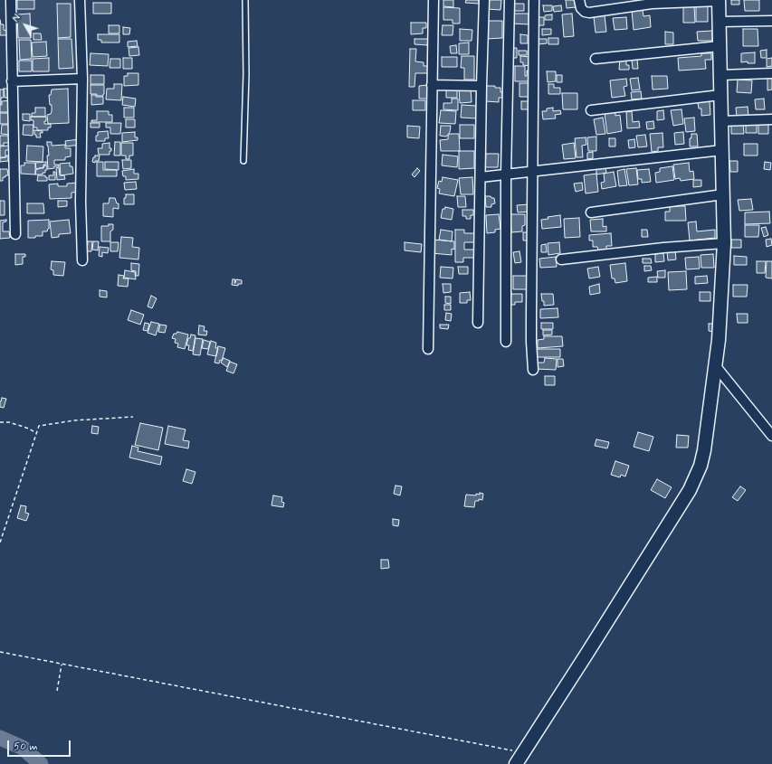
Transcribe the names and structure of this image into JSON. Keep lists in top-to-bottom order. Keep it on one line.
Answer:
{"scale_bar":"50 m","north":"top left"}
